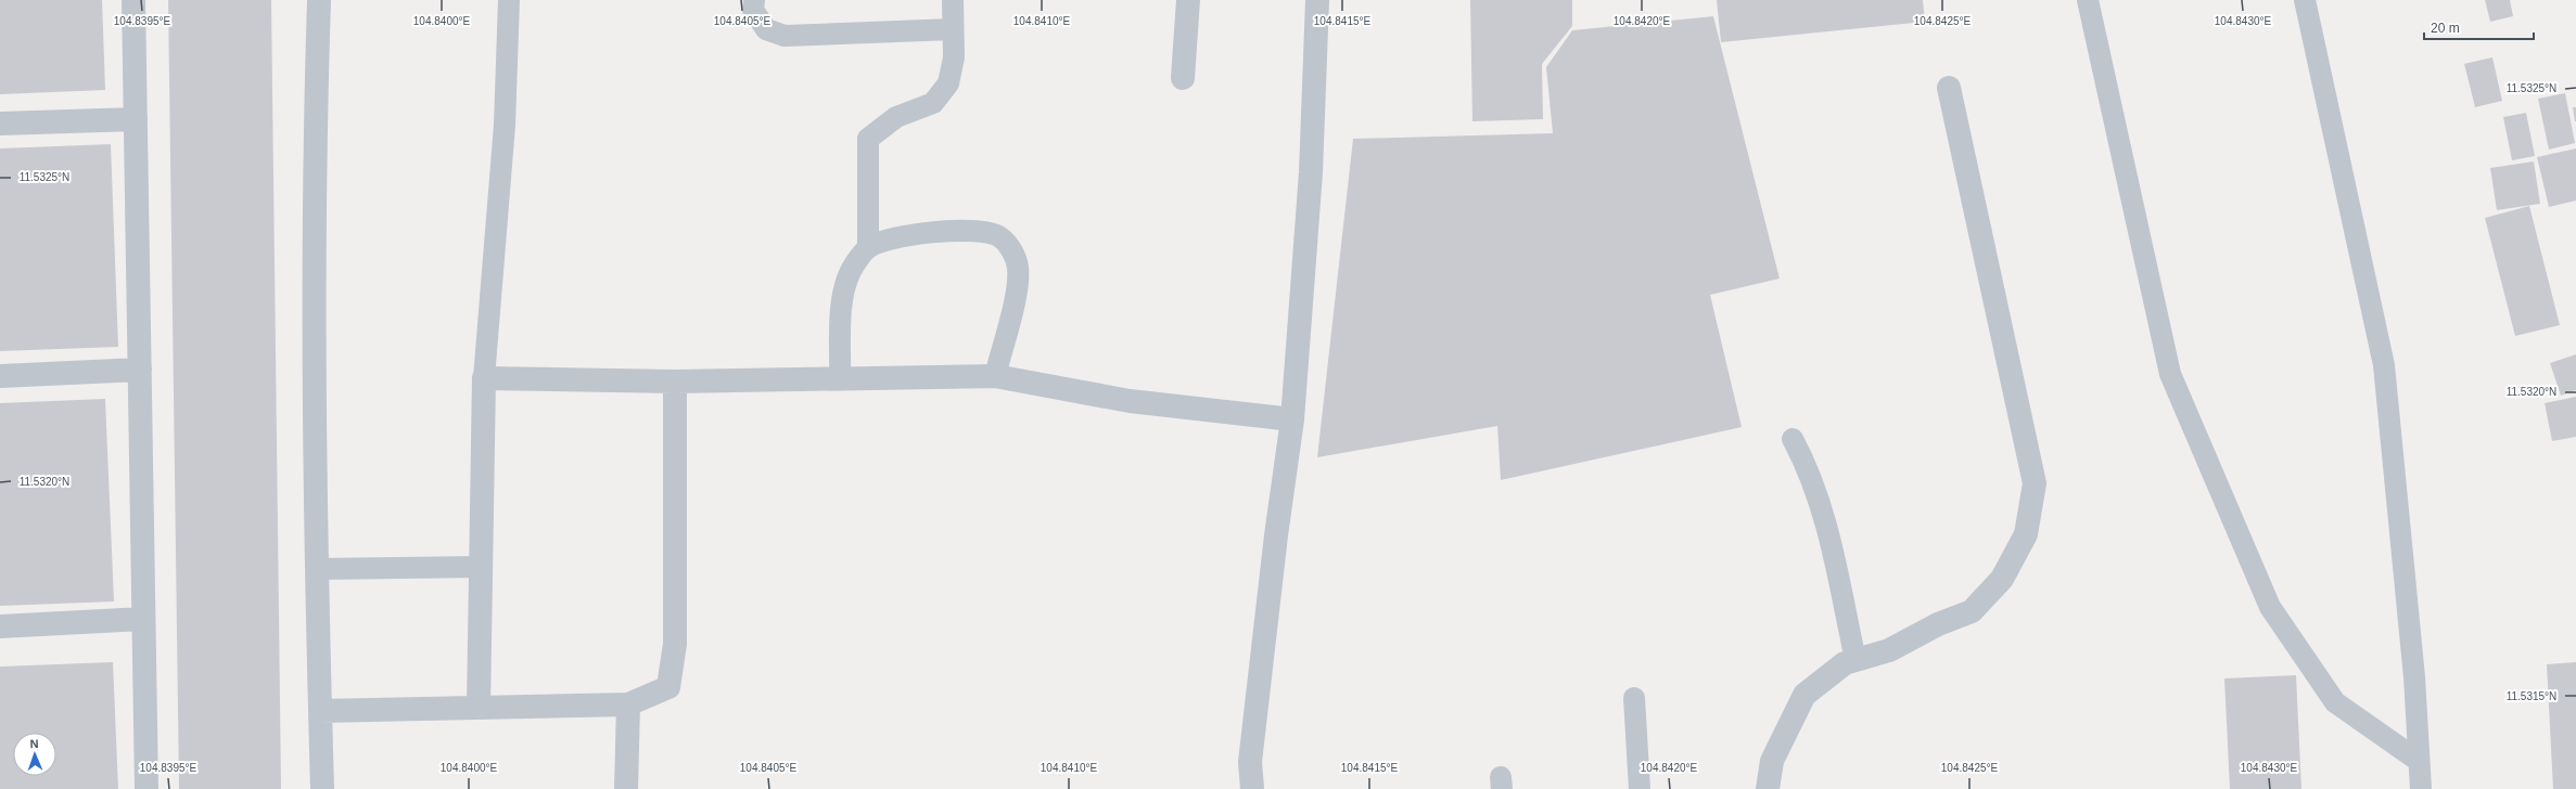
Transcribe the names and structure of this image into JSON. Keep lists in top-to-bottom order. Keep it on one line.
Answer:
{"scale_bar":"20 m","north":"top","coordinates":["104.8395°E","104.8400°E","104.8405°E","104.8410°E","104.8415°E","104.8420°E","104.8425°E","104.8430°E","11.5325°N","11.5320°N","11.5315°N"]}
